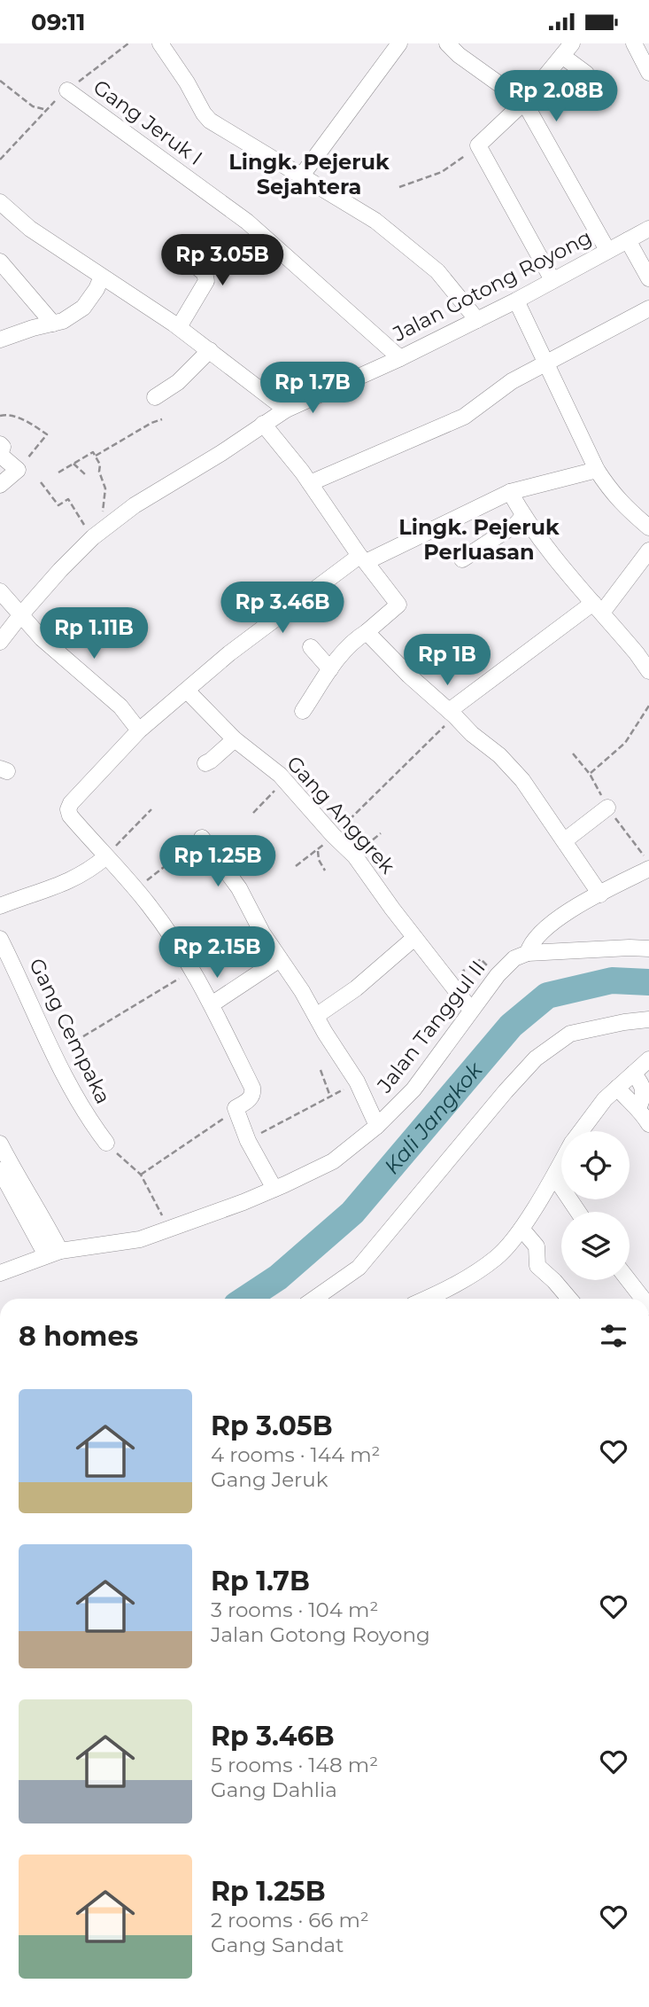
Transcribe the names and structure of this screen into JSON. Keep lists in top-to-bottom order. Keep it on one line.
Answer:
{"streets":{"street":["Gang Jeruk I","Jalan Gotong Royong","Gang Anggrek","Jalan Tanggul II","Gang Cempaka"]},"crossings":[["Gang Jeruk I","Jalan Gotong Royong"],["Gang Anggrek","Jalan Tanggul II"]],"districts":["Lingk. Pejeruk Sejahtera","Lingk. Pejeruk Perluasan"],"water":["Kali Jangkok"],"page":{"status":"09:11","price":["Rp 2.08B","Rp 3.05B","Rp 1.7B","Rp 3.46B","Rp 1.11B","Rp 1B","Rp 1.25B","Rp 2.15B"],"heading":"8 homes","list":[{"name":"Rp 3.05B","note":"4 rooms · 144 m² · Gang Jeruk"},{"name":"Rp 1.7B","note":"3 rooms · 104 m² · Jalan Gotong Royong"},{"name":"Rp 3.46B","note":"5 rooms · 148 m² · Gang Dahlia"},{"name":"Rp 1.25B","note":"2 rooms · 66 m² · Gang Sandat"}]}}
